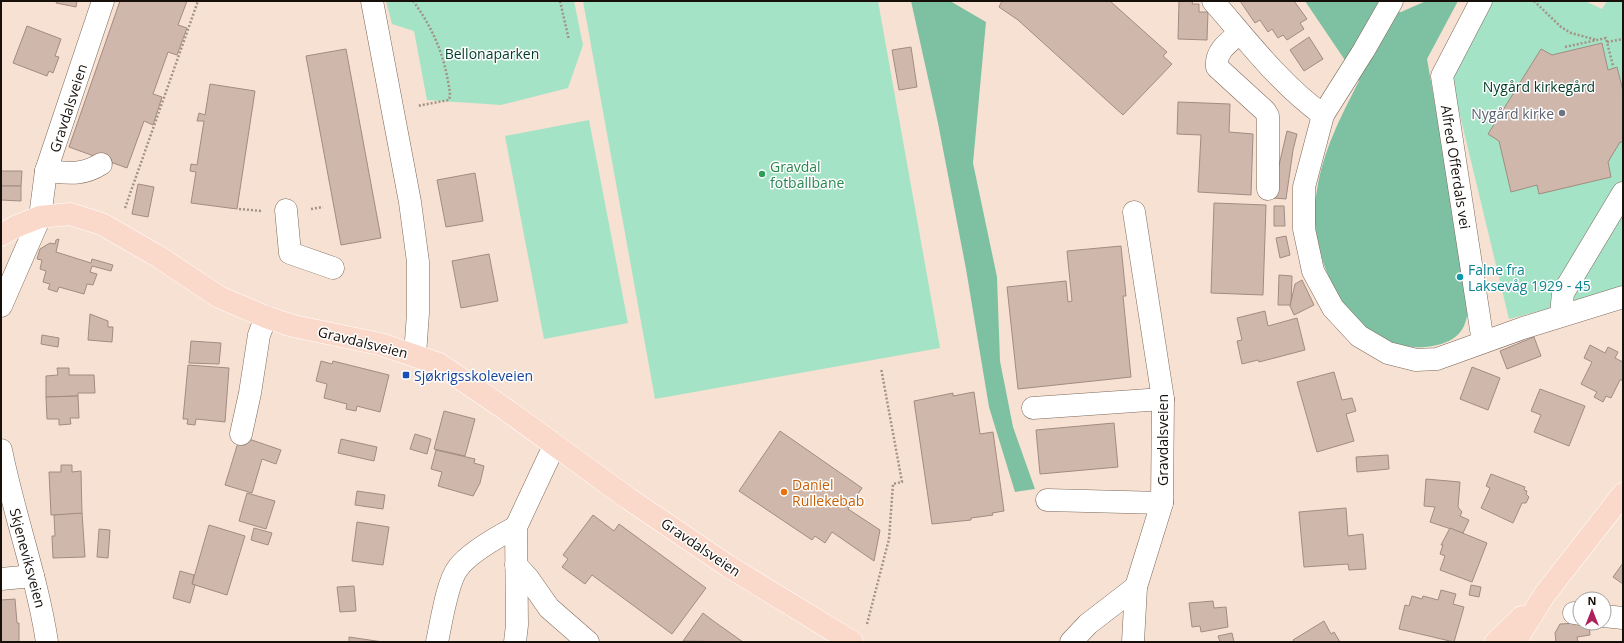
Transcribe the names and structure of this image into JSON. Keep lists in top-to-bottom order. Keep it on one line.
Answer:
{"streets":{"main road":["Gravdalsveien"],"street":["Alfred Offerdals vei","Skjeneviksveien"]},"parks":["Bellonaparken","Nygård kirkegård"],"places":{"other":["Nygård kirke","Gravdal fotballbane","Falne fra Laksevåg 1929 - 45","Daniel Rullekebab"],"transit":["Sjøkrigsskoleveien"]},"north":"top"}
